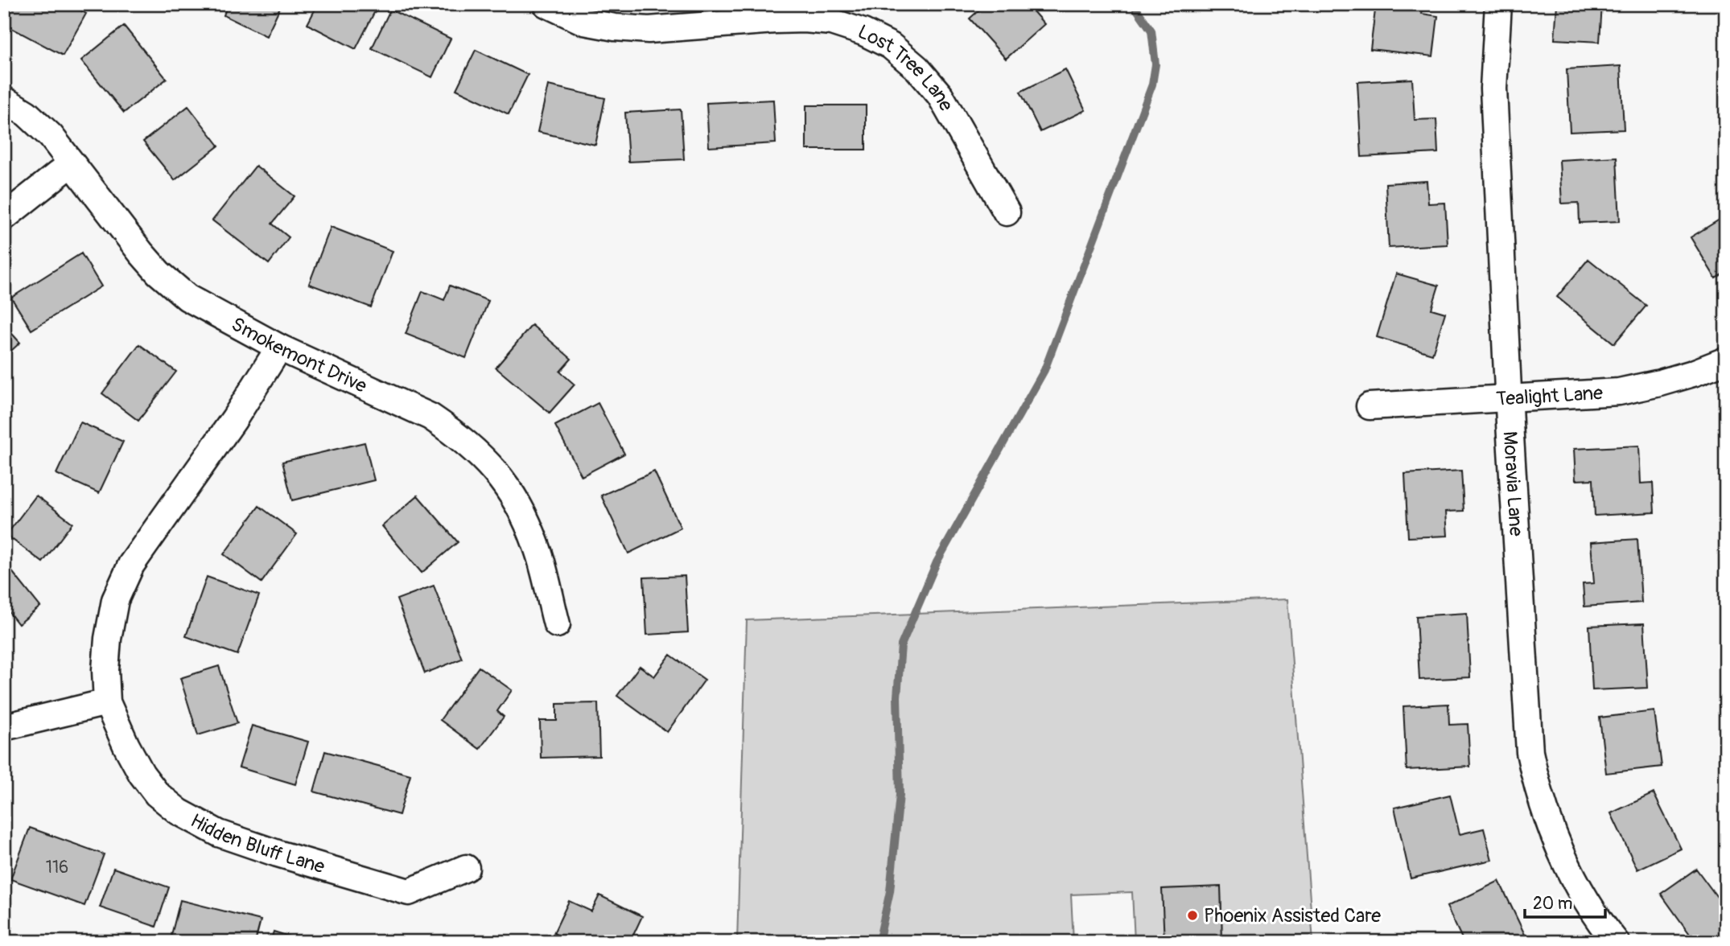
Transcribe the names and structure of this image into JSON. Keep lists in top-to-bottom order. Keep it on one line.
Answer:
{"streets":{"street":["Lost Tree Lane","Smokemont Drive","Tealight Lane","Moravia Lane","Hidden Bluff Lane"]},"crossings":[["Smokemont Drive","Hidden Bluff Lane"],["Tealight Lane","Moravia Lane"]],"places":["Phoenix Assisted Care"],"house_numbers":["116"],"scale_bar":"20 m"}
